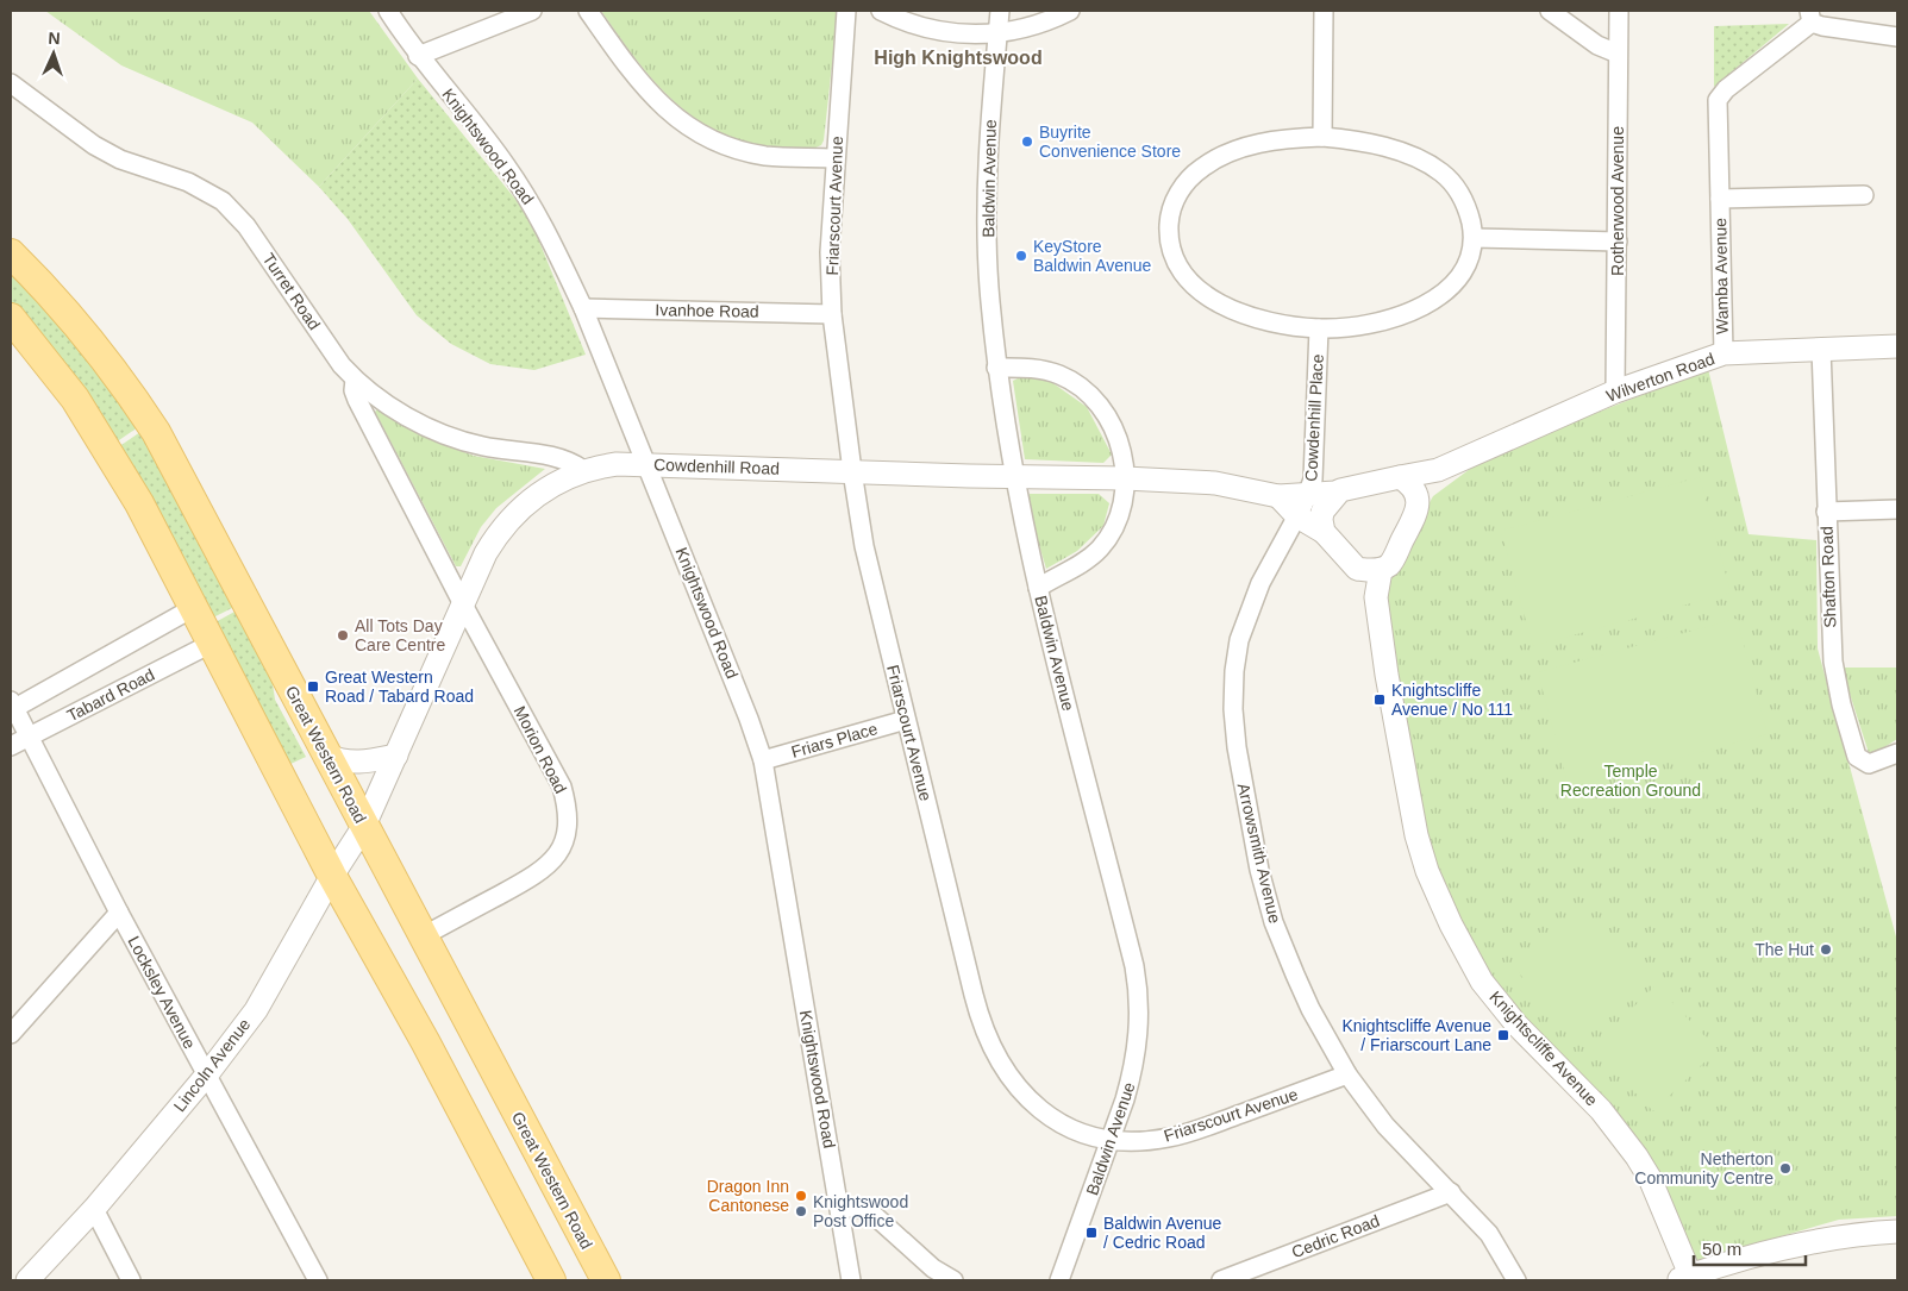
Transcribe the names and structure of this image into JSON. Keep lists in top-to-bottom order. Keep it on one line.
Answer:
{"streets":{"main road":["Great Western Road"],"street":["Knightswood Road","Baldwin Avenue","Rotherwood Avenue","Friarscourt Avenue","Wamba Avenue","Turret Road","Ivanhoe Road","Wilverton Road","Cowdenhill Place","Cowdenhill Road","Shafton Road","Tabard Road","Friars Place","Morion Road","Arrowsmith Avenue","Locksley Avenue","Knightscliffe Avenue","Lincoln Avenue","Cedric Road"]},"crossings":[["Knightswood Road","Ivanhoe Road"],["Knightswood Road","Cowdenhill Road"],["Knightswood Road","Friars Place"],["Baldwin Avenue","Friarscourt Avenue"],["Baldwin Avenue","Cowdenhill Road"],["Rotherwood Avenue","Wilverton Road"],["Friarscourt Avenue","Ivanhoe Road"],["Friarscourt Avenue","Cowdenhill Road"],["Friarscourt Avenue","Friars Place"],["Friarscourt Avenue","Arrowsmith Avenue"],["Wamba Avenue","Wilverton Road"],["Turret Road","Cowdenhill Road"],["Turret Road","Morion Road"],["Wilverton Road","Cowdenhill Road"],["Wilverton Road","Shafton Road"],["Wilverton Road","Knightscliffe Avenue"],["Cowdenhill Place","Cowdenhill Road"],["Cowdenhill Place","Arrowsmith Avenue"],["Cowdenhill Road","Morion Road"],["Cowdenhill Road","Great Western Road"],["Cowdenhill Road","Arrowsmith Avenue"],["Cowdenhill Road","Knightscliffe Avenue"],["Cowdenhill Road","Lincoln Avenue"],["Tabard Road","Locksley Avenue"],["Morion Road","Great Western Road"],["Great Western Road","Lincoln Avenue"],["Arrowsmith Avenue","Cedric Road"],["Locksley Avenue","Lincoln Avenue"]],"districts":["High Knightswood"],"parks":["Temple Recreation Ground"],"places":{"other":["Buyrite Convenience Store","KeyStore Baldwin Avenue","All Tots Day Care Centre","The Hut","Netherton Community Centre","Dragon Inn Cantonese","Knightswood Post Office"],"transit":["Great Western Road / Tabard Road","Knightscliffe Avenue / No 111","Knightscliffe Avenue / Friarscourt Lane","Baldwin Avenue / Cedric Road"]},"scale_bar":"50 m","north":"top"}
